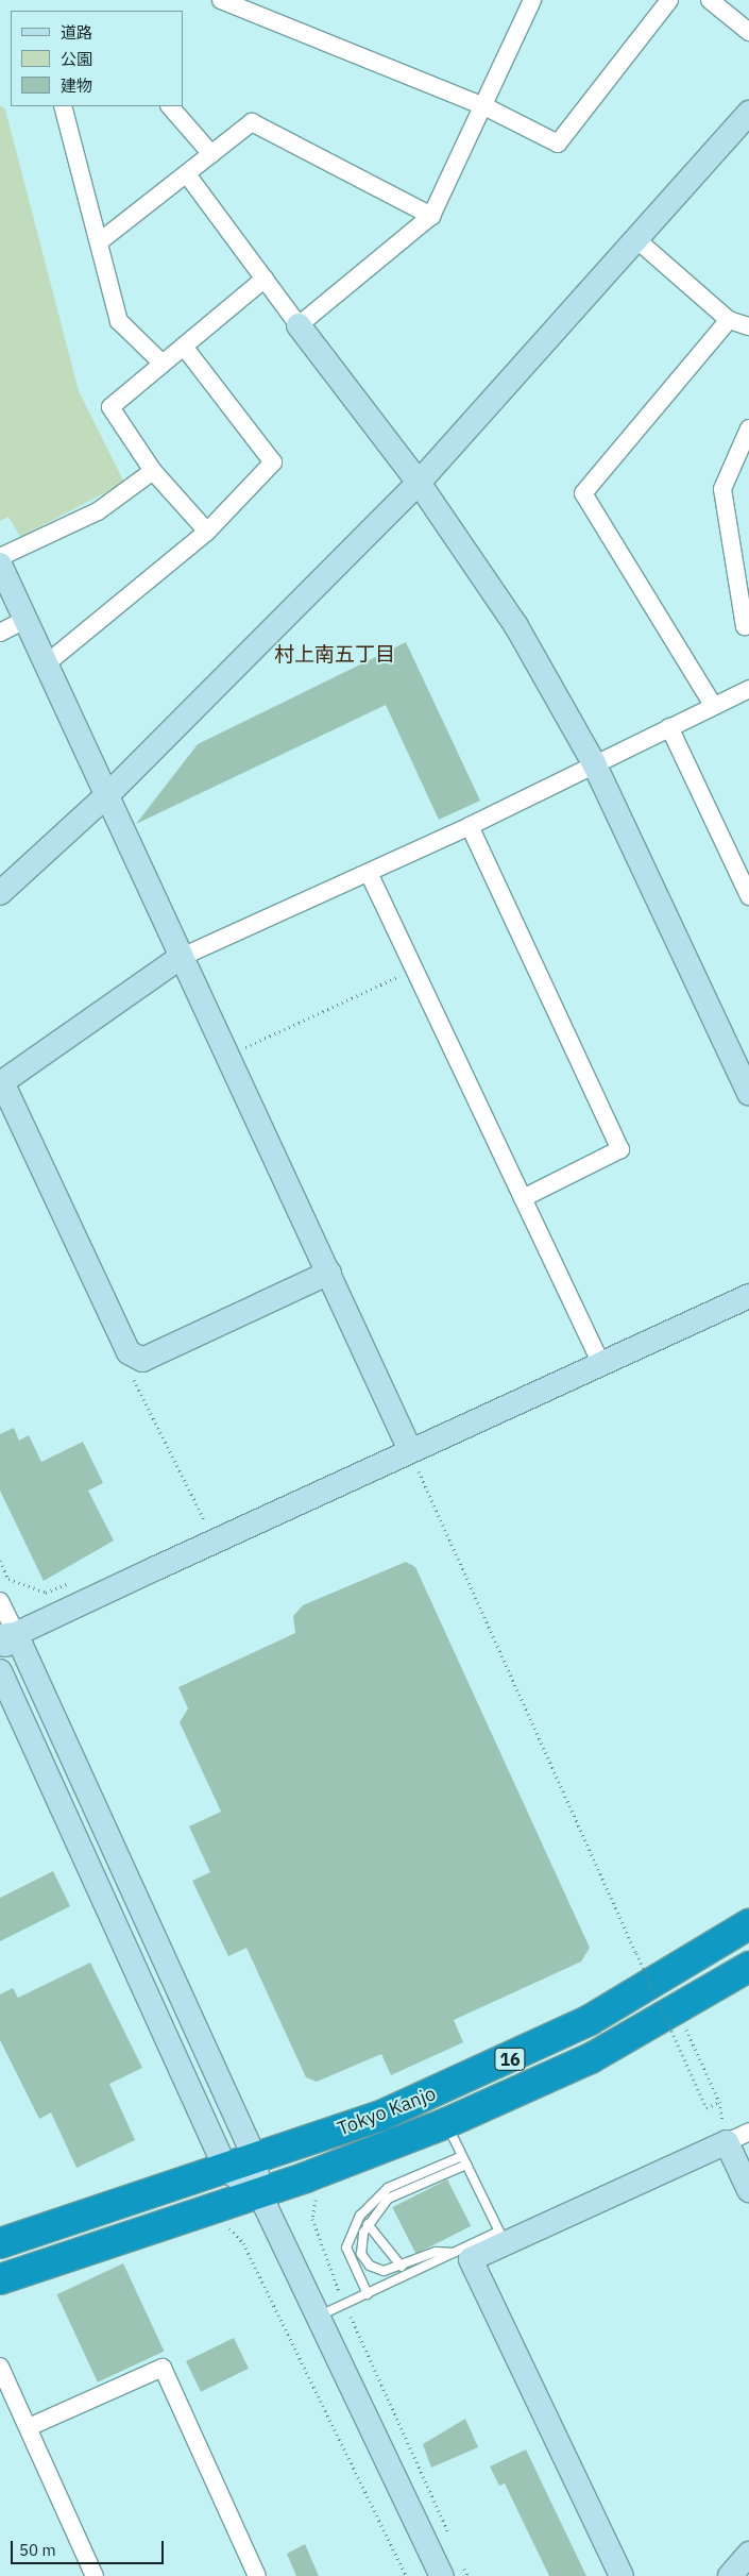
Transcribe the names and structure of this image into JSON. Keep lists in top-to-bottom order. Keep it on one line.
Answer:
{"streets":{"highway":["16","Tokyo Kanjo"]},"districts":["村上南五丁目"],"legend":["道路","公園","建物"],"scale_bar":"50 m"}
